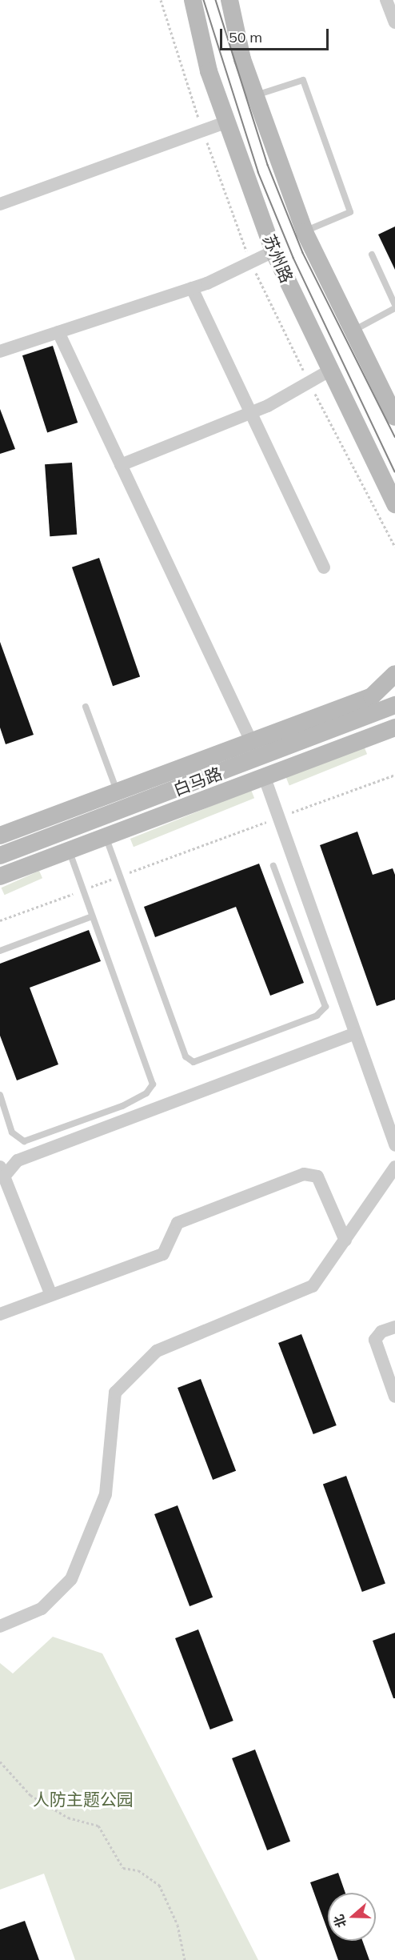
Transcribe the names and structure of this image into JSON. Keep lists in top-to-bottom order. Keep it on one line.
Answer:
{"streets":{"street":["苏州路","白马路"]},"parks":["人防主题公园"],"scale_bar":"50 m","north":"left"}
